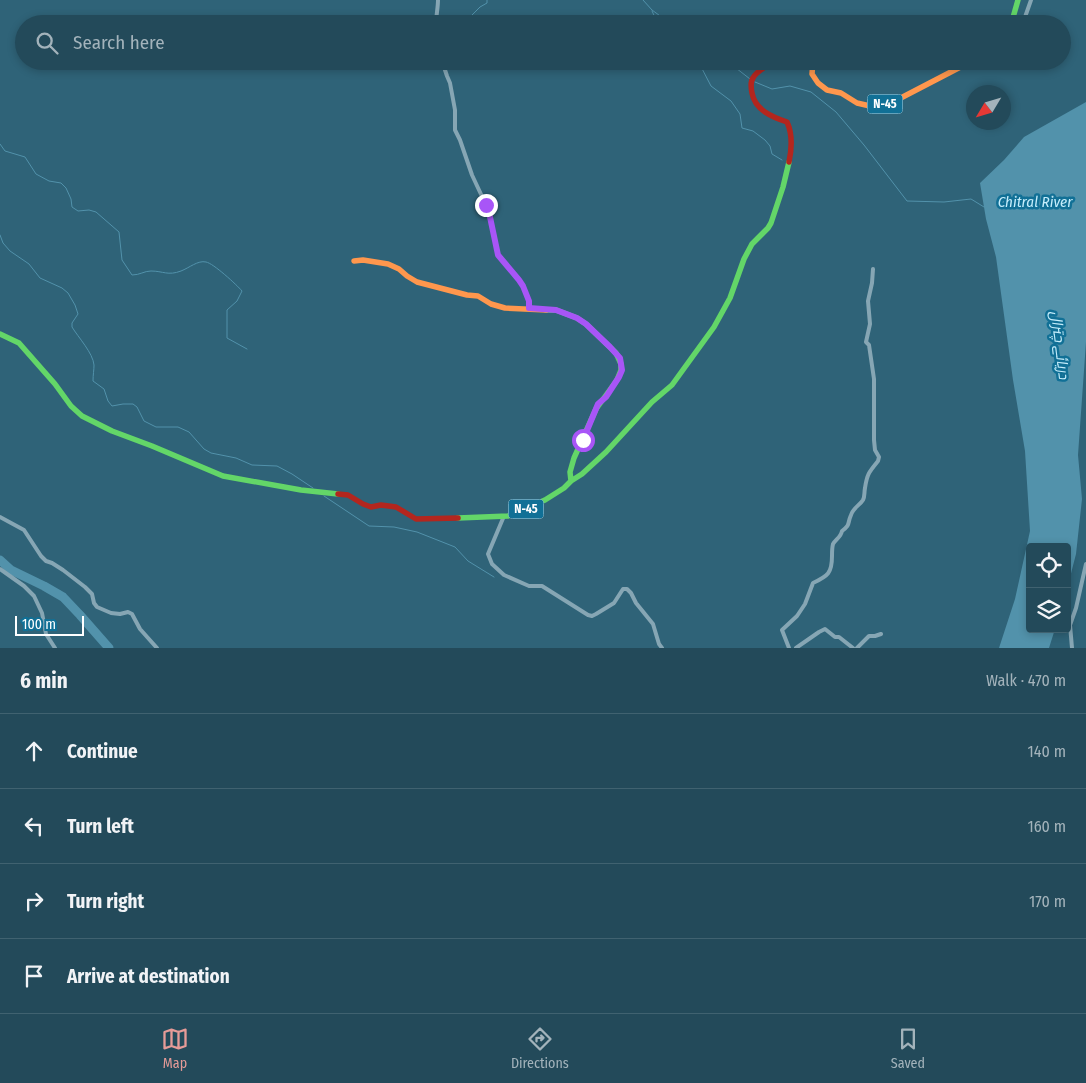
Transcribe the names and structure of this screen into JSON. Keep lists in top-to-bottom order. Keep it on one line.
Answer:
{"streets":{"main road":["N-45"]},"water":["Chitral River","دریائے چترال"],"scale_bar":"100 m","north":"bottom left","page":{"search":"Search here","scale":"100 m","heading":["6 min","Walk · 470 m"],"list":[["Continue","140 m"],["Turn left","160 m"],["Turn right","170 m"],"Arrive at destination"],"nav":["Map","Directions","Saved"]}}
